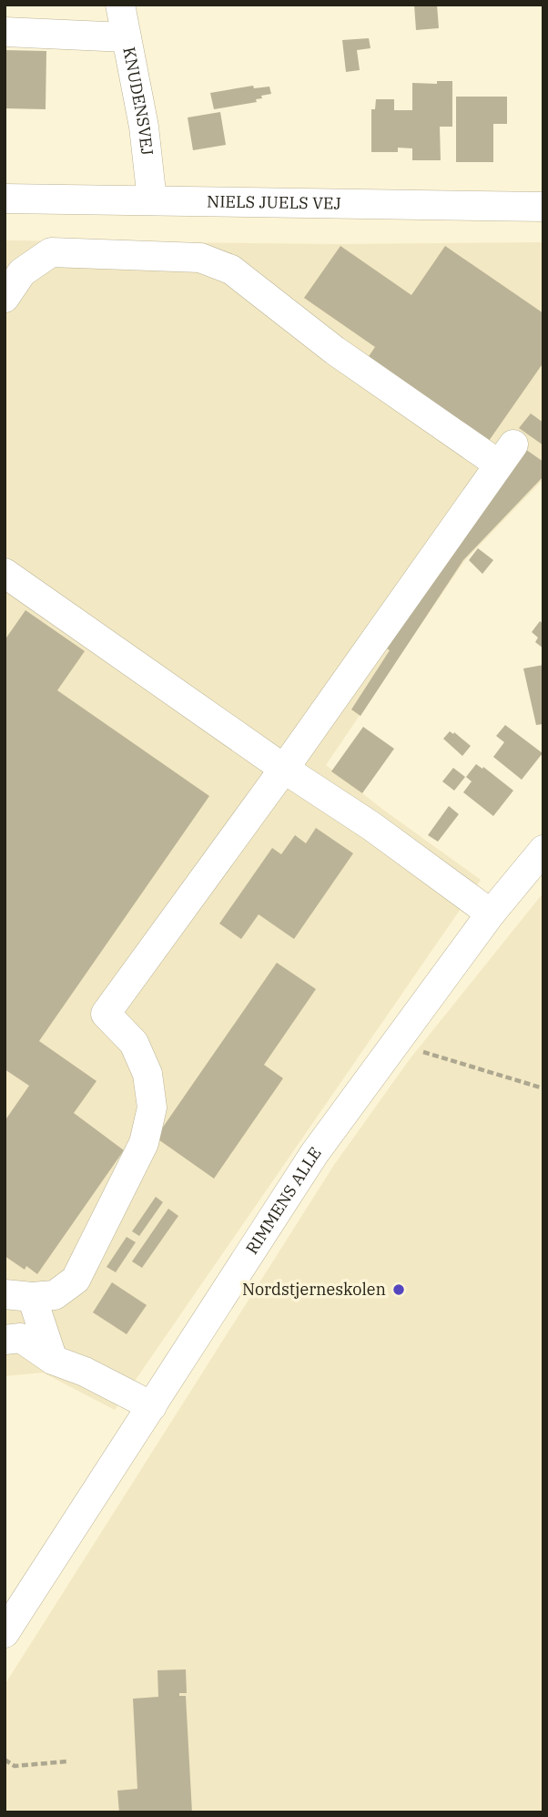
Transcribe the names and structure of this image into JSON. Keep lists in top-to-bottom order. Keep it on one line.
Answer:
{"streets":{"street":["KNUDENSVEJ","NIELS JUELS VEJ","RIMMENS ALLE"]},"crossings":[["KNUDENSVEJ","NIELS JUELS VEJ"]],"places":["Nordstjerneskolen"]}
